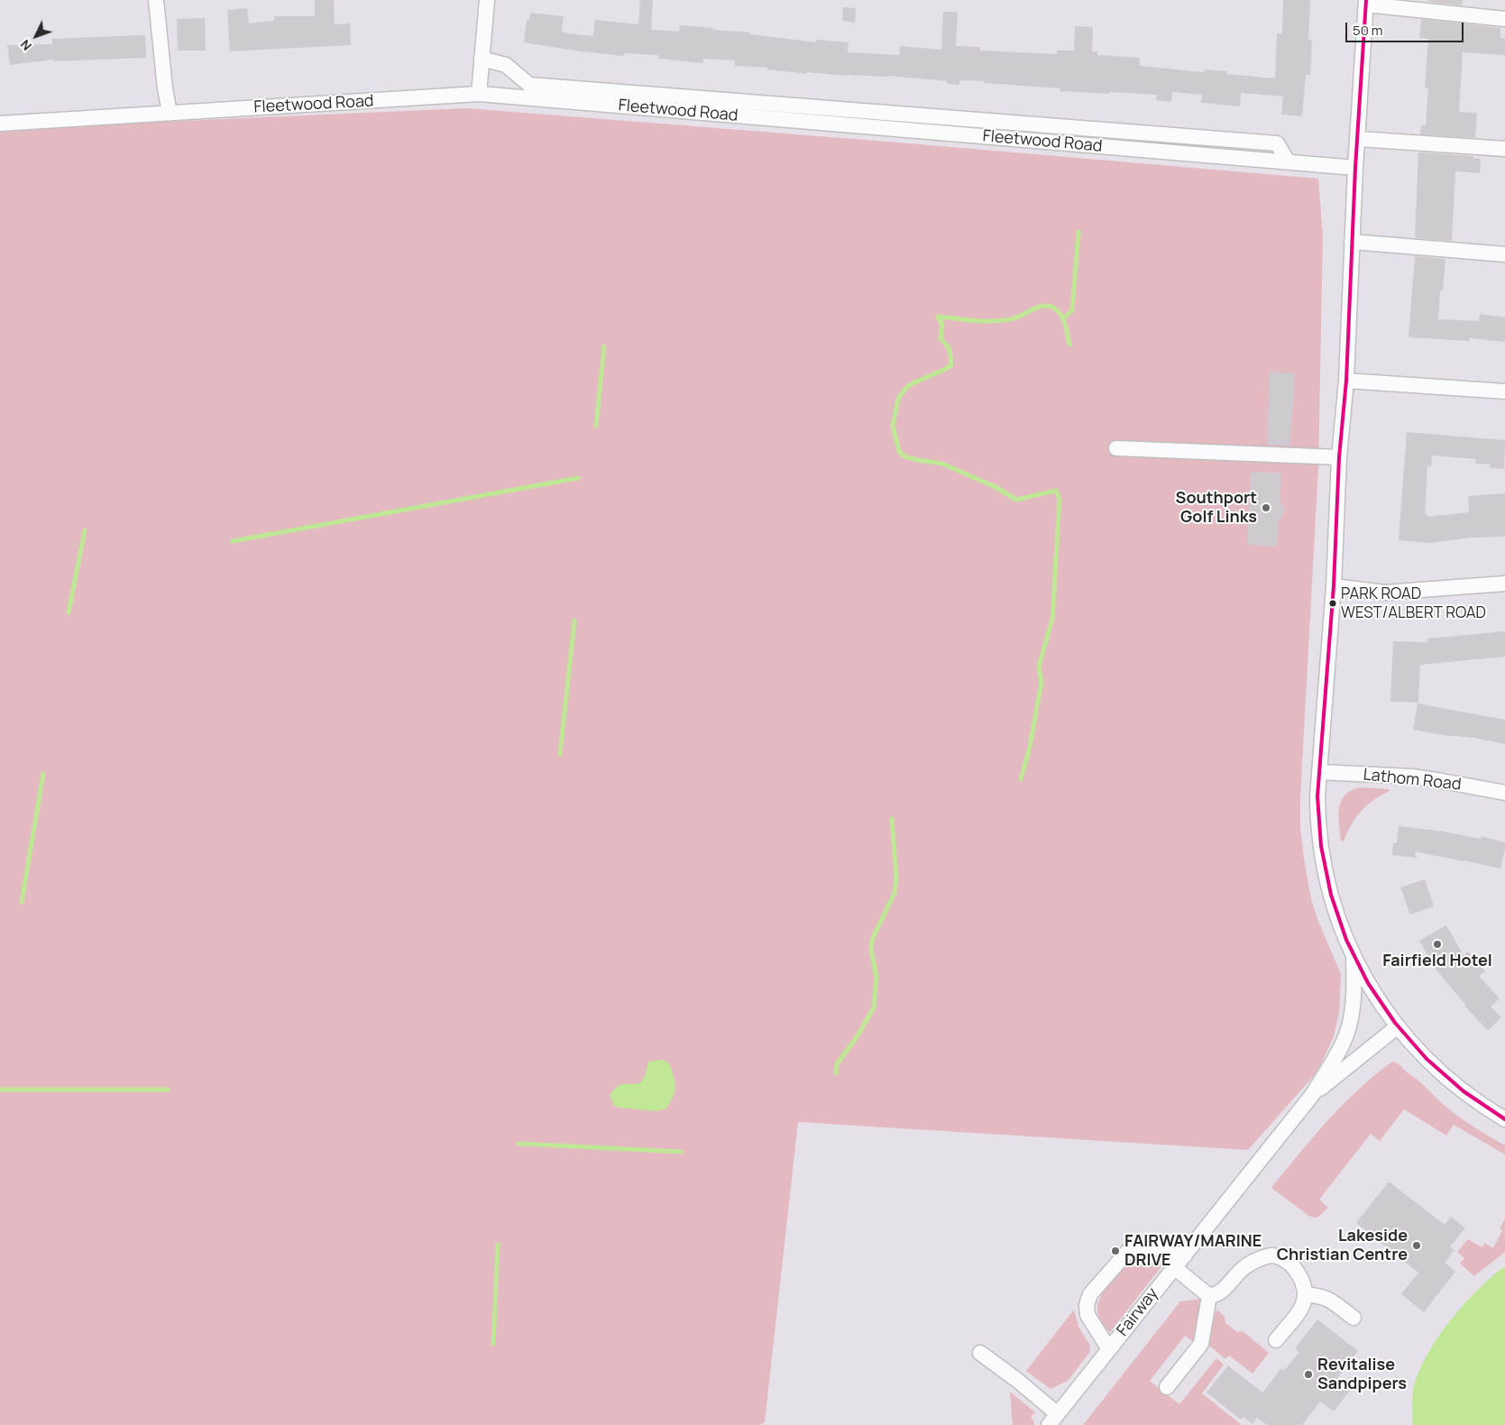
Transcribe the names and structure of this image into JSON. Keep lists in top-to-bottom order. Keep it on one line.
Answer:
{"streets":{"street":["Fleetwood Road","Lathom Road","Fairway"]},"places":["Southport Golf Links","PARK ROAD WEST/ALBERT ROAD","Fairfield Hotel","Lakeside Christian Centre","FAIRWAY/MARINE DRIVE","Revitalise Sandpipers"],"scale_bar":"50 m","north":"bottom left"}
